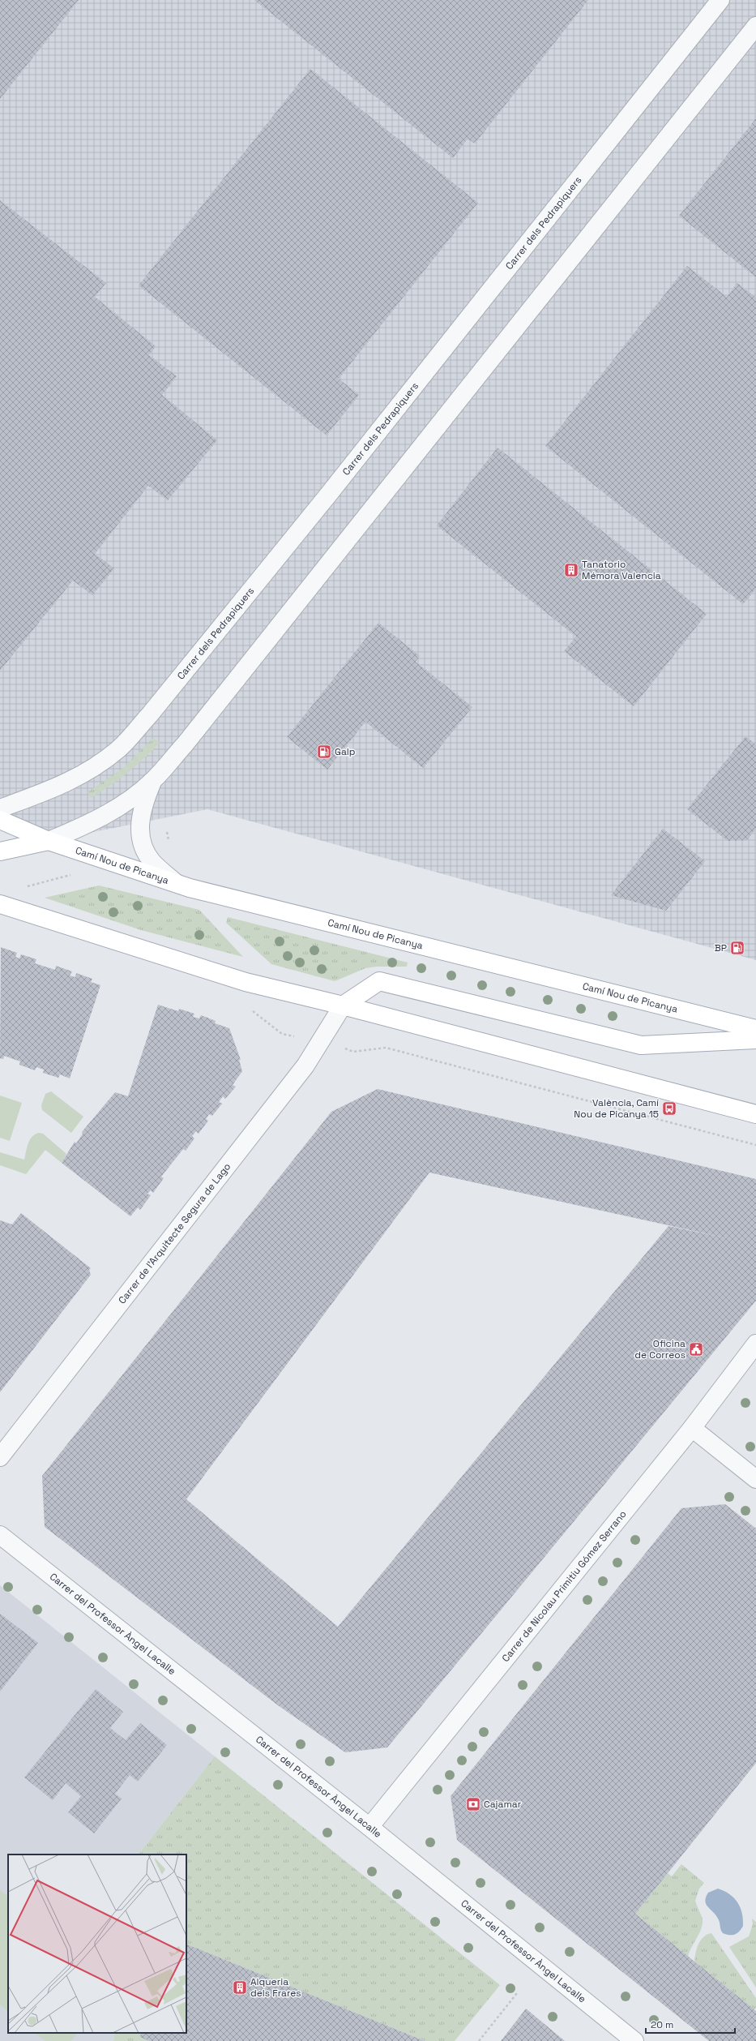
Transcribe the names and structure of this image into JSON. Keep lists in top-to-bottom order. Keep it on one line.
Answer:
{"streets":{"main road":["Camí Nou de Picanya"],"street":["Carrer dels Pedrapiquers","Carrer de l'Arquitecte Segura de Lago","Carrer de Nicolau Primitiu Gómez Serrano","Carrer del Professor Àngel Lacalle"]},"crossings":[["Carrer de Nicolau Primitiu Gómez Serrano","Carrer del Professor Àngel Lacalle"]],"places":{"building":["Tanatorio Mémora Valencia","Alqueria dels Frares"],"fuel station":["Galp","BP"],"bus stop":["València, Camí Nou de Picanya 15"],"public building":["Oficina de Correos"],"bank":["Cajamar"]},"scale_bar":"20 m"}
